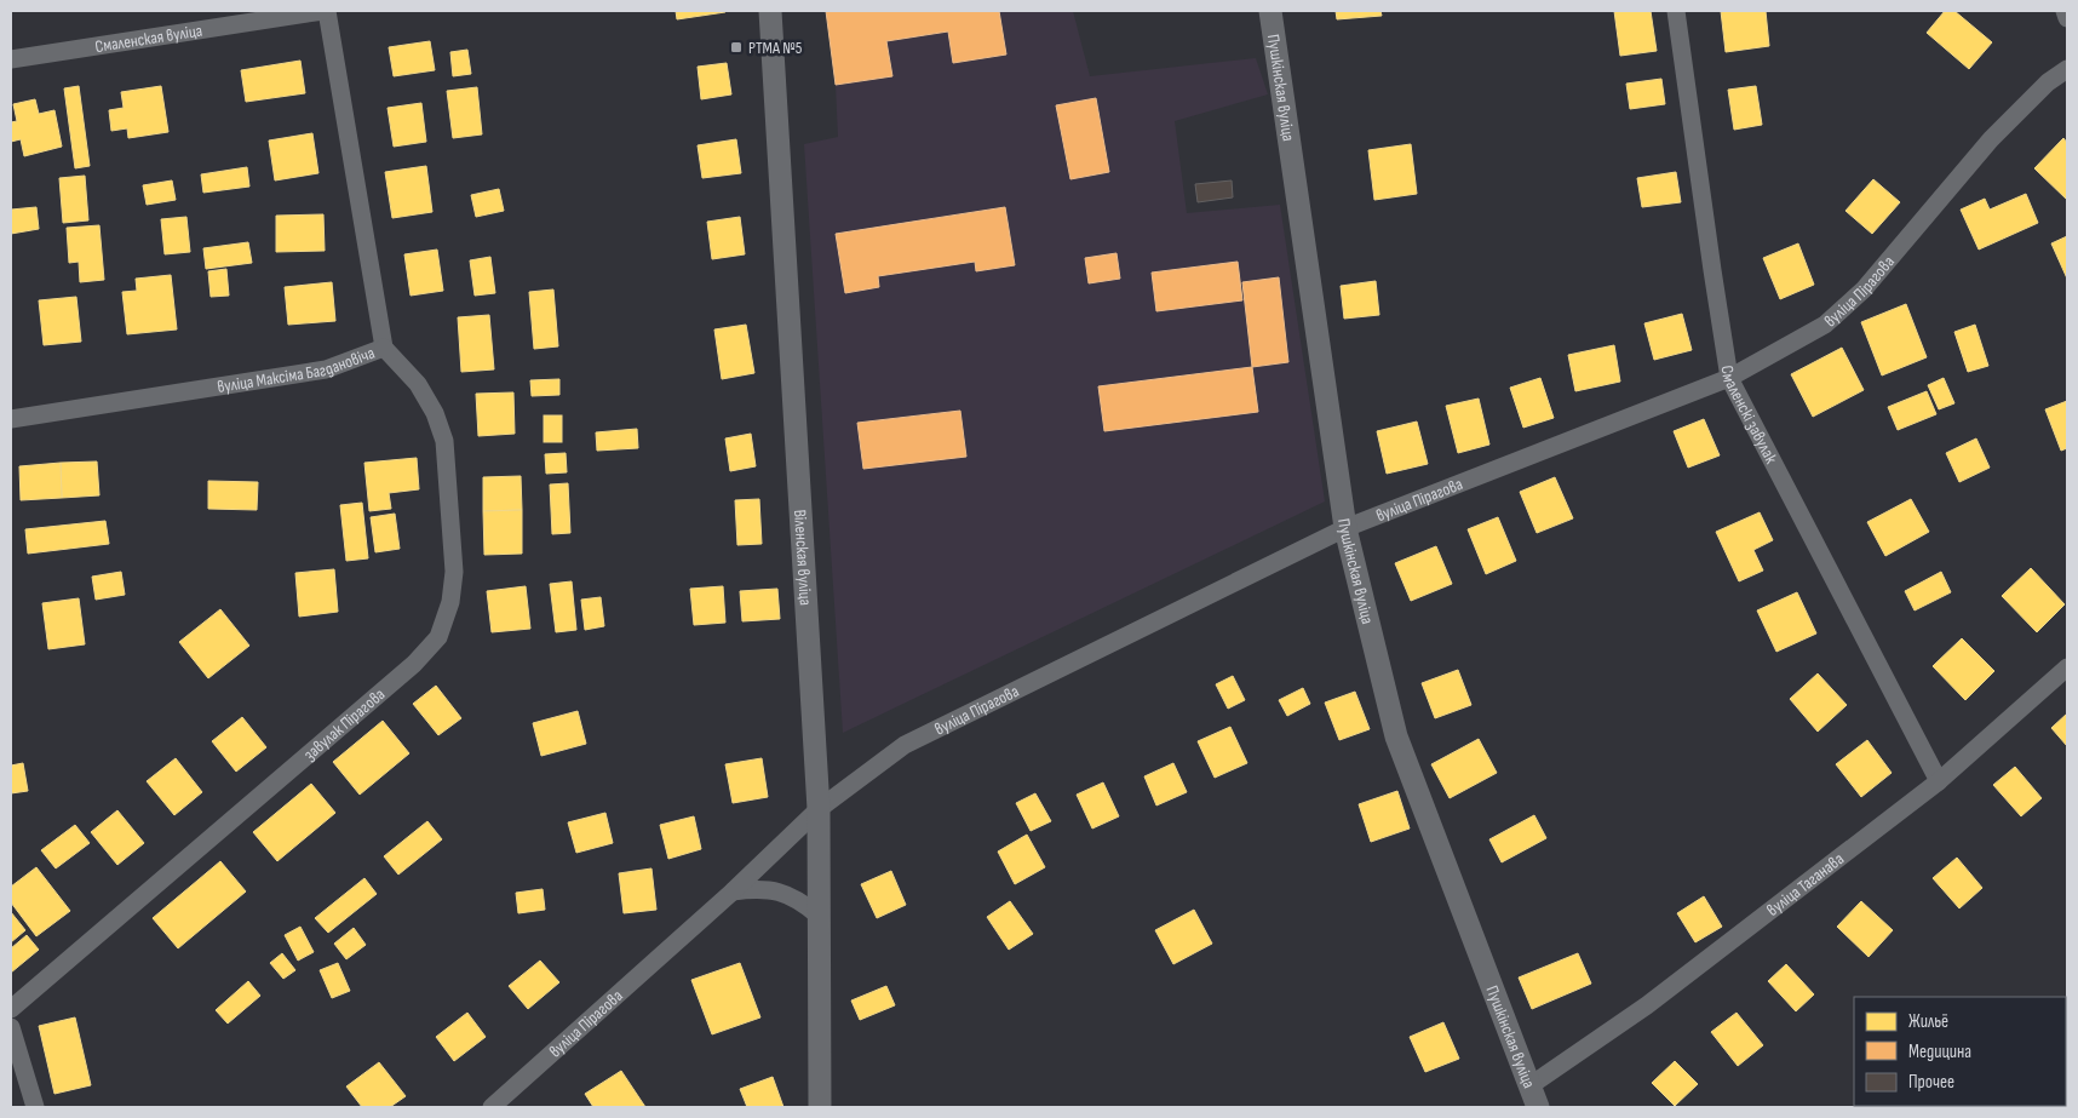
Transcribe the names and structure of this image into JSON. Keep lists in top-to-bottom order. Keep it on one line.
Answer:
{"streets":{"street":["Смаленская вуліца","Пушкінская вуліца","вуліца Пірагова","вуліца Максіма Багдановіча","Смаленскі завулак","Віленская вуліца","завулак Пірагова","вуліца Таганава"]},"crossings":[["Смаленская вуліца","вуліца Максіма Багдановіча"],["Пушкінская вуліца","вуліца Пірагова"],["Пушкінская вуліца","вуліца Таганава"],["вуліца Пірагова","Смаленскі завулак"],["вуліца Пірагова","Віленская вуліца"],["вуліца Максіма Багдановіча","завулак Пірагова"],["Смаленскі завулак","вуліца Таганава"]],"places":{"transit":["РТМА №5"]},"legend":["Жильё","Медицина","Прочее"]}
